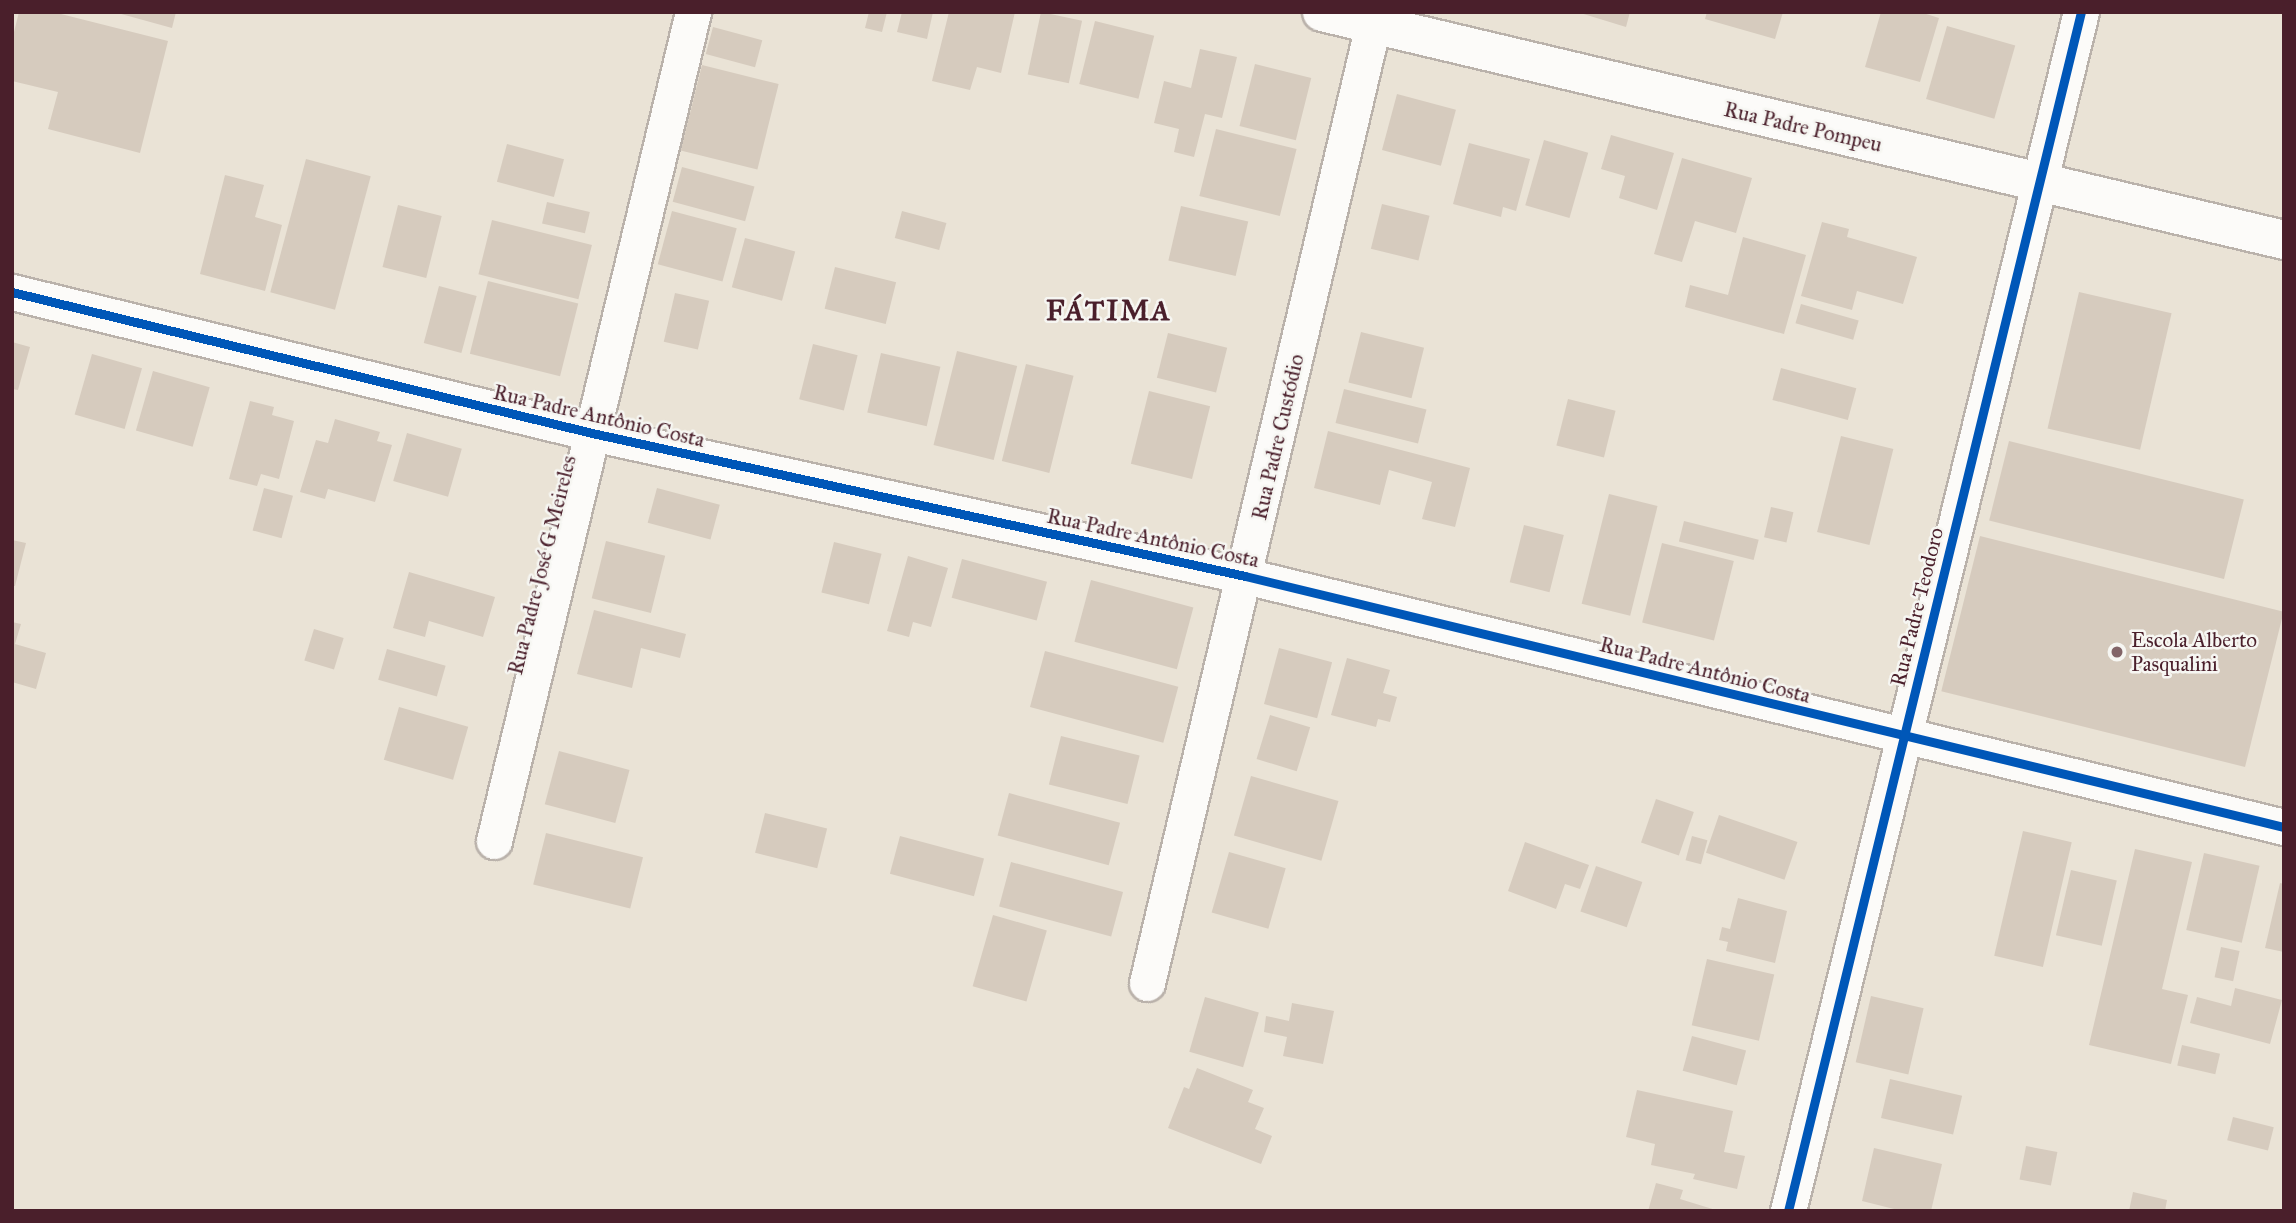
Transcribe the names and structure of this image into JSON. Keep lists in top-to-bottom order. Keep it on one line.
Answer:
{"streets":{"street":["Rua Padre Pompeu","Rua Padre Antônio Costa","Rua Padre Custódio","Rua Padre José G Meireles","Rua Padre Teodoro"]},"crossings":[["Rua Padre Pompeu","Rua Padre Custódio"],["Rua Padre Pompeu","Rua Padre Teodoro"],["Rua Padre Antônio Costa","Rua Padre Custódio"],["Rua Padre Antônio Costa","Rua Padre José G Meireles"],["Rua Padre Antônio Costa","Rua Padre Teodoro"]],"districts":["FÁTIMA"],"places":["Escola Alberto Pasqualini"]}
